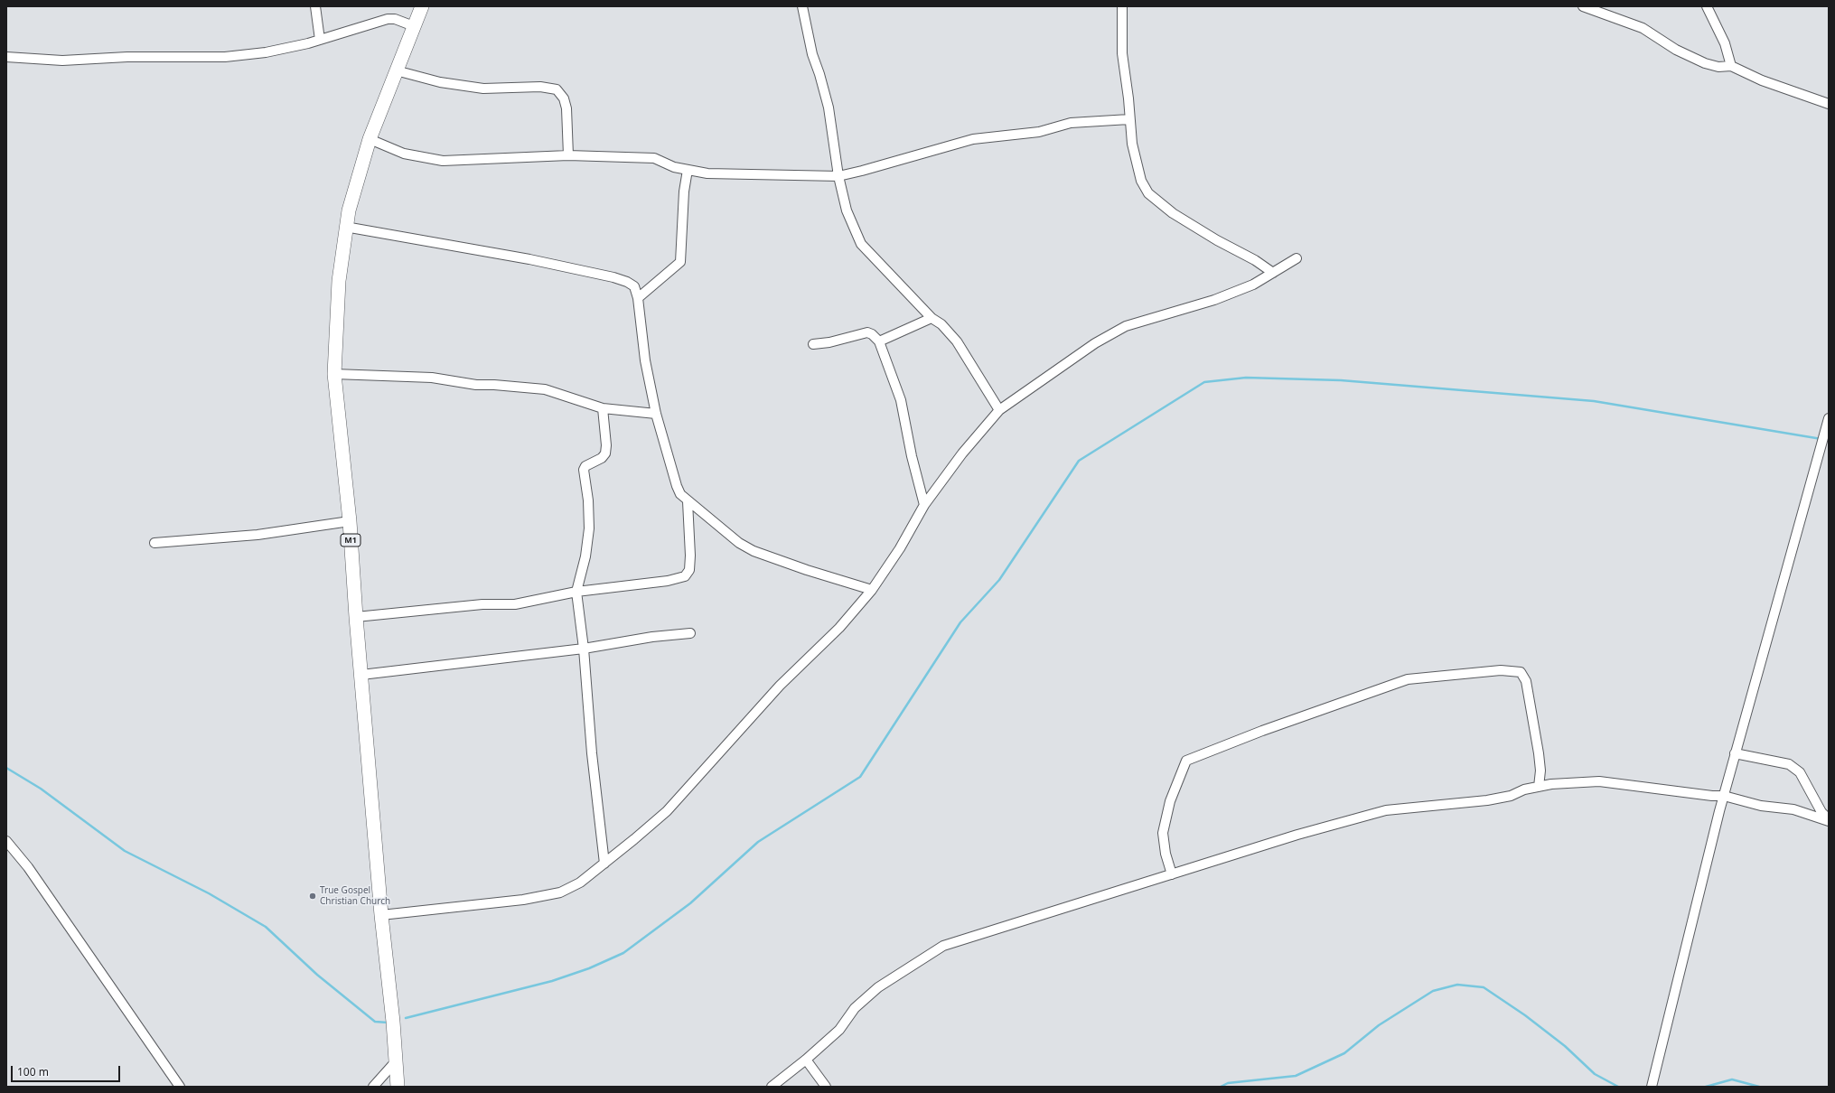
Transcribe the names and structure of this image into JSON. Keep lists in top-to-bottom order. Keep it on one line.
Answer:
{"streets":{"highway":["M1"]},"places":["True Gospel Christian Church"],"scale_bar":"100 m"}
